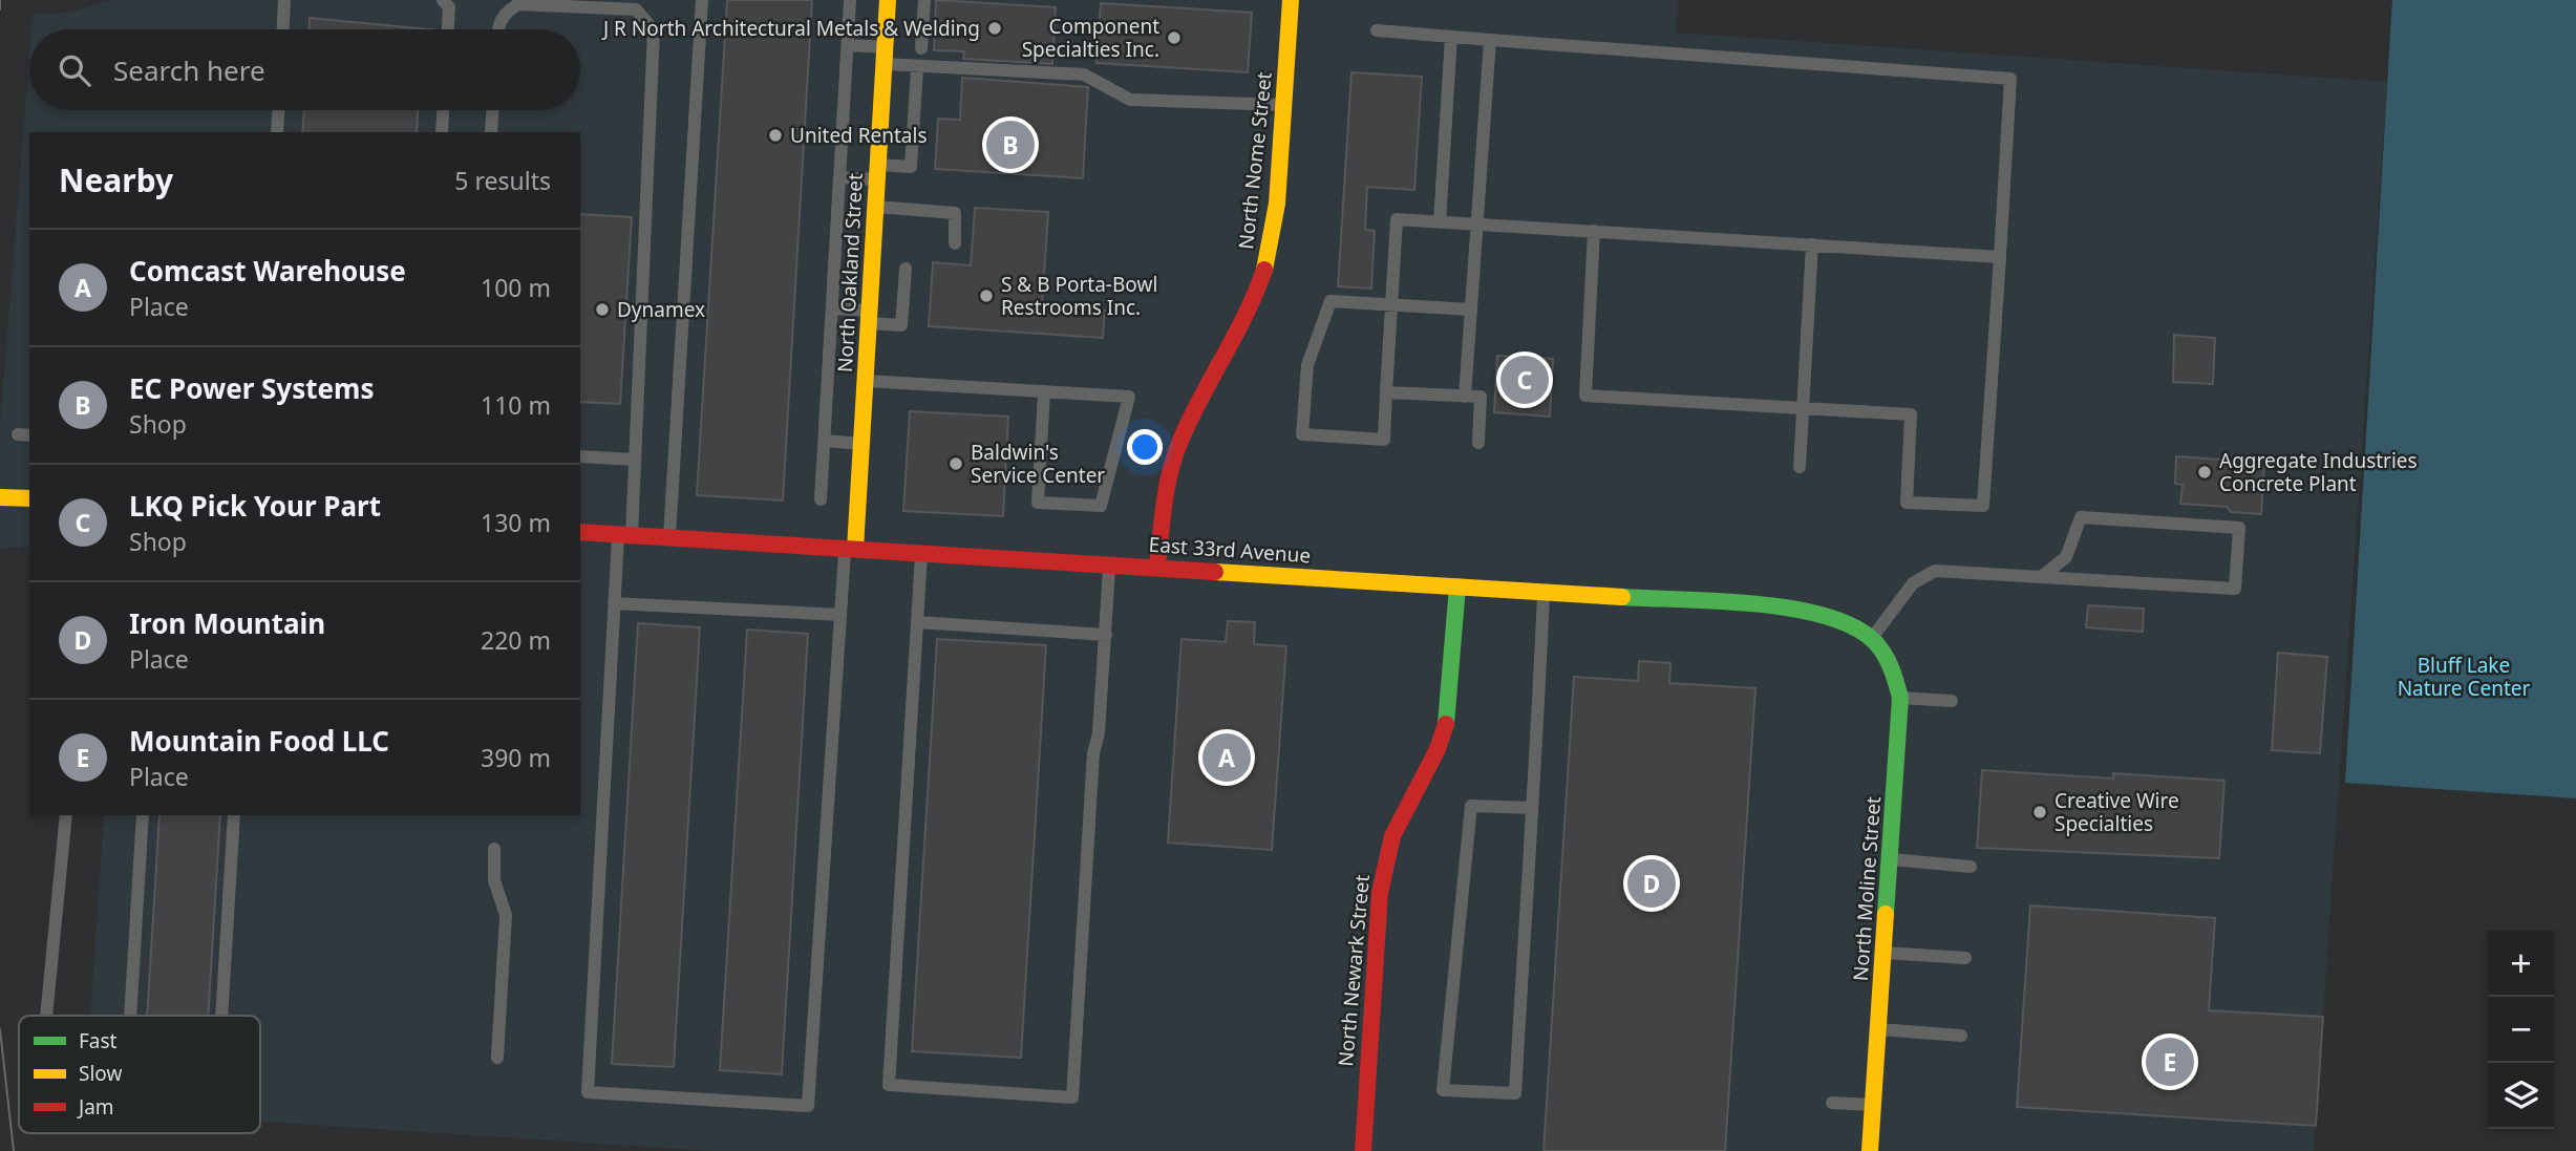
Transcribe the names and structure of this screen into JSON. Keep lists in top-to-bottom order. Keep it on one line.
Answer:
{"streets":{"street":["North Nome Street","North Oakland Street","East 33rd Avenue","North Moline Street","North Newark Street"]},"crossings":[["North Nome Street","East 33rd Avenue"],["North Oakland Street","East 33rd Avenue"],["East 33rd Avenue","North Moline Street"],["East 33rd Avenue","North Newark Street"]],"parks":["Bluff Lake Nature Center"],"places":["J R North Architectural Metals & Welding","Component Specialties Inc.","United Rentals","S & B Porta-Bowl Restrooms Inc.","Dynamex","Baldwin's Service Center","Aggregate Industries Concrete Plant","Creative Wire Specialties"],"legend":["Fast","Slow","Jam"],"page":{"search":"Search here","pins":["B","C","A","D","E"],"heading":["Nearby","5 results"],"list":[{"mark":"A","name":"Comcast Warehouse","note":"Place","value":"100 m"},{"mark":"B","name":"EC Power Systems","note":"Shop","value":"110 m"},{"mark":"C","name":"LKQ Pick Your Part","note":"Shop","value":"130 m"},{"mark":"D","name":"Iron Mountain","note":"Place","value":"220 m"},{"mark":"E","name":"Mountain Food LLC","note":"Place","value":"390 m"}],"map_buttons":["+","−"]}}
